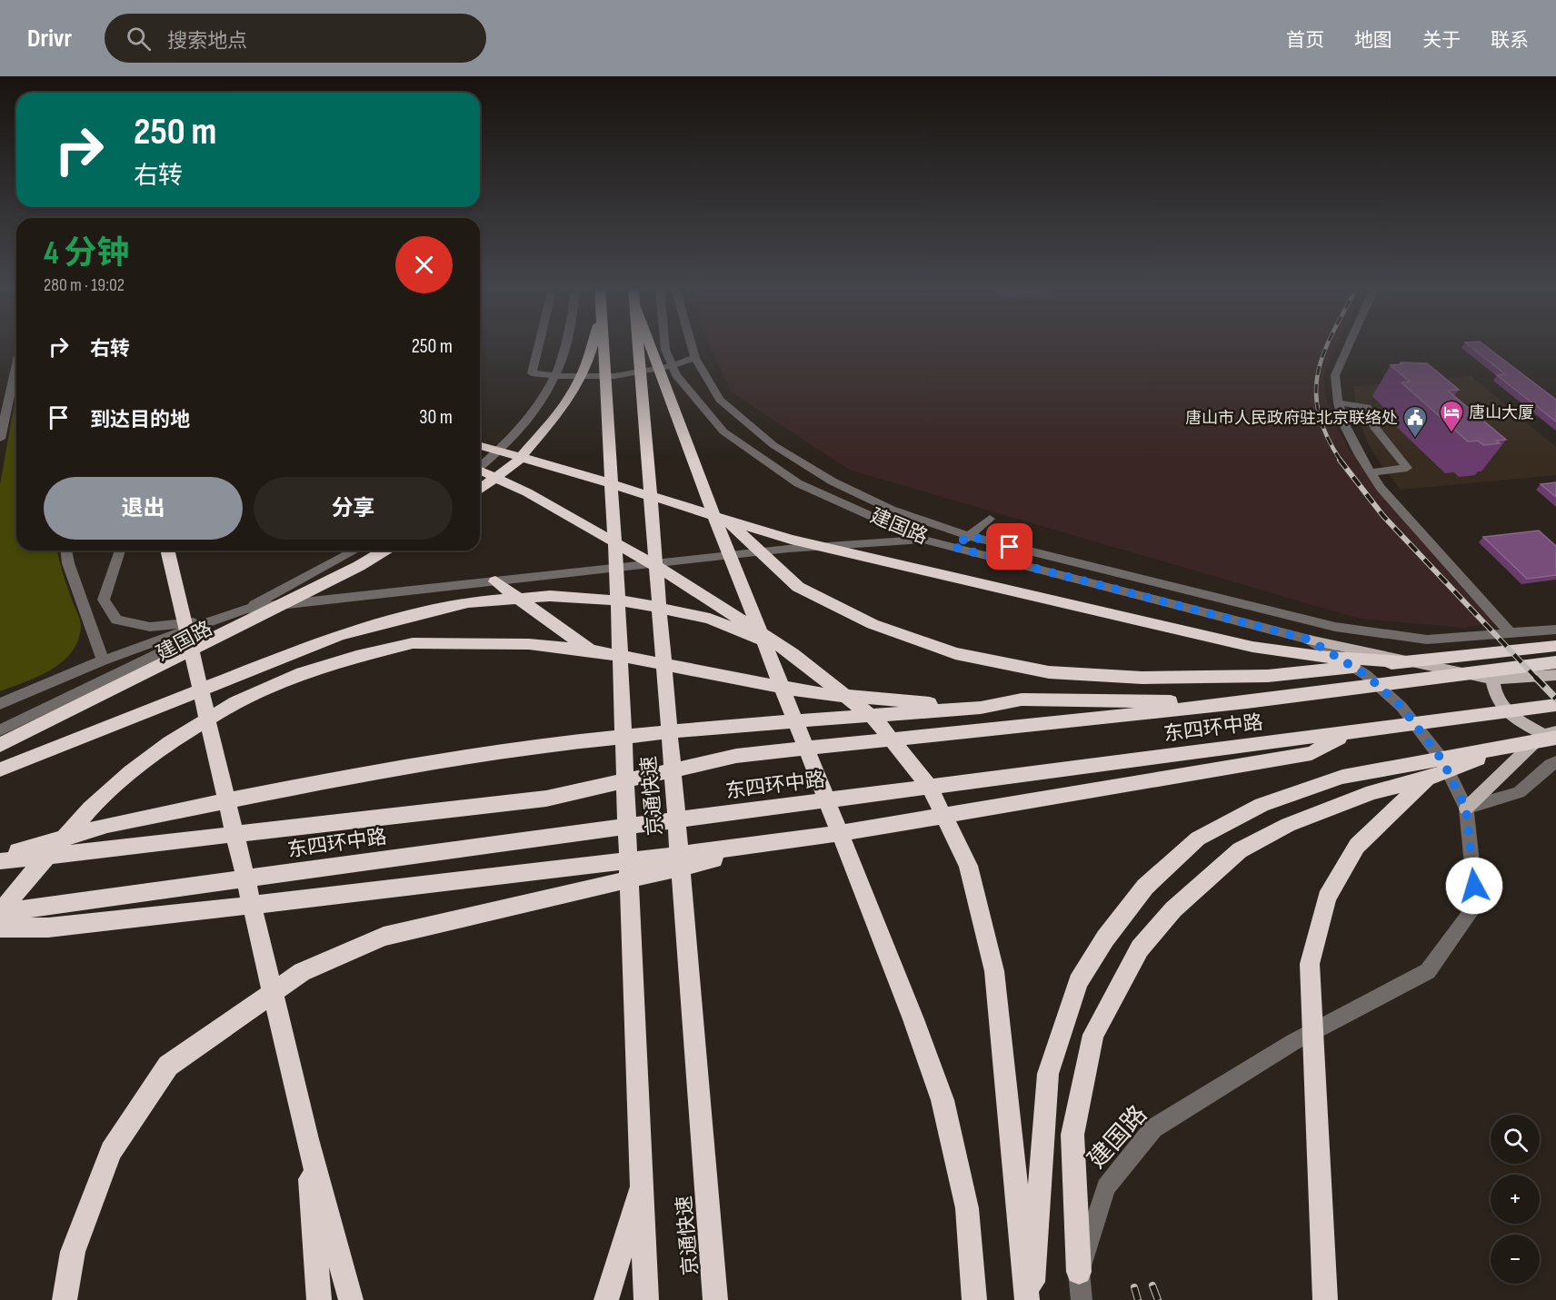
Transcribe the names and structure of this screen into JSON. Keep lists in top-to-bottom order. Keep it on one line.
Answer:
{"streets":{"highway":["东四环中路","京通快速"],"street":["建国路"]},"places":{"hotel":["唐山大厦"],"public building":["唐山市人民政府驻北京联络处"]},"page":{"header":"Drivr","search":"搜索地点","nav":["首页","地图","关于","联系"],"turn":["250 m","右转"],"heading":["4 分钟","280 m · 19:02"],"list":[{"name":"右转","value":"250 m"},{"name":"到达目的地","value":"30 m"}],"buttons":["退出","分享"],"map_buttons":["+","−"]}}
